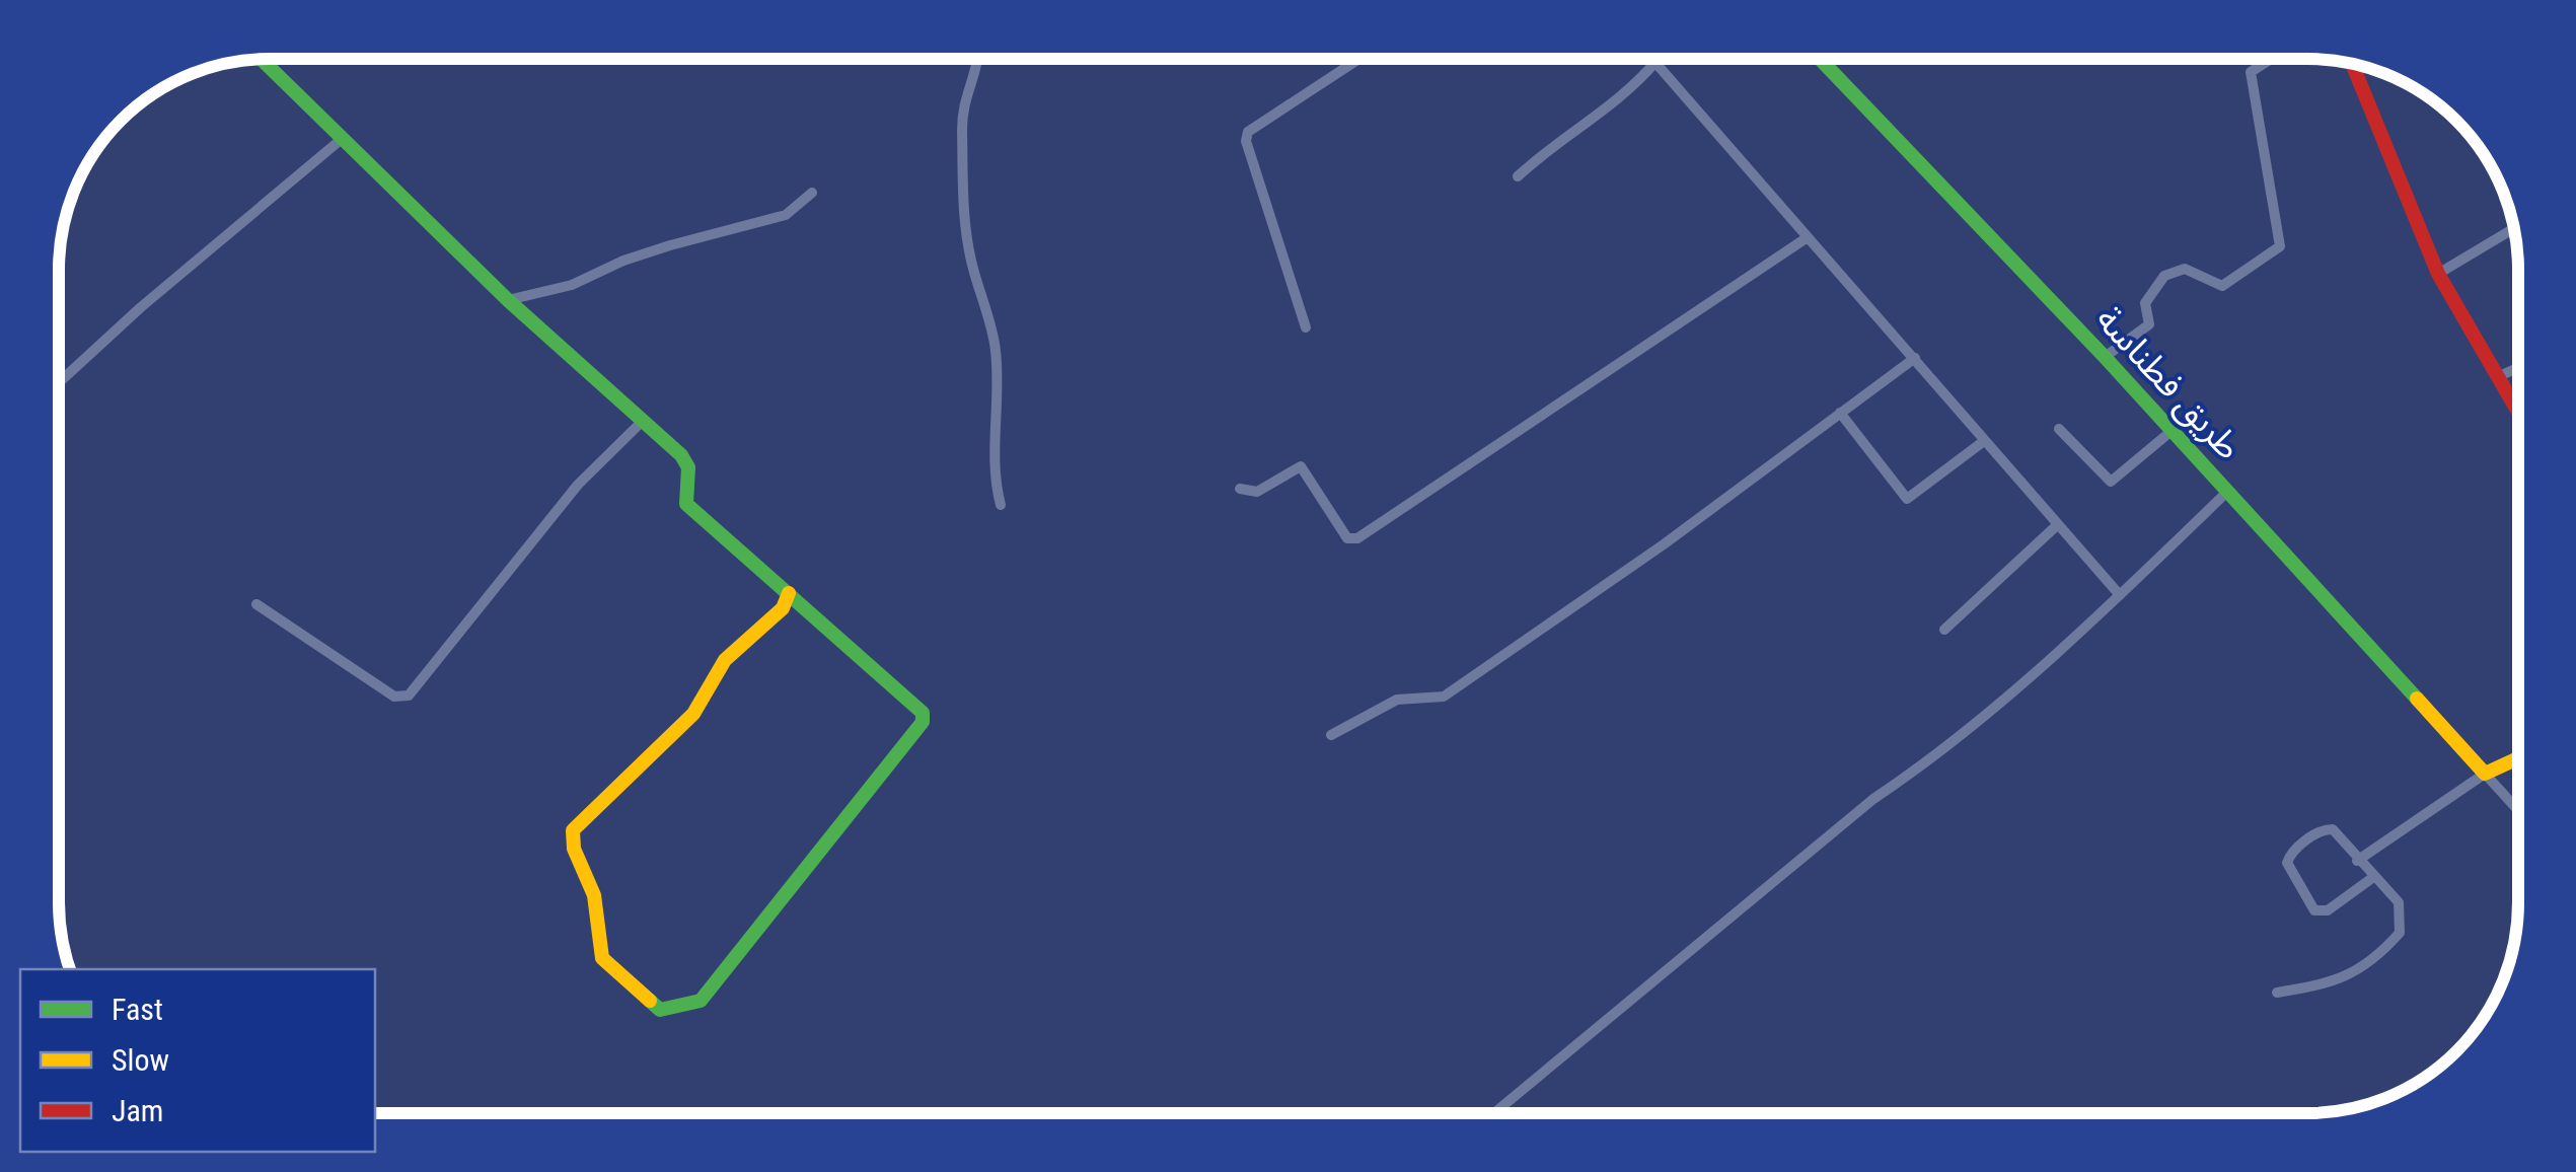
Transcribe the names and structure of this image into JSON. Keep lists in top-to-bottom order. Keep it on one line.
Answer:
{"streets":{"street":["طريق فطناسة"]},"legend":["Fast","Slow","Jam"]}
